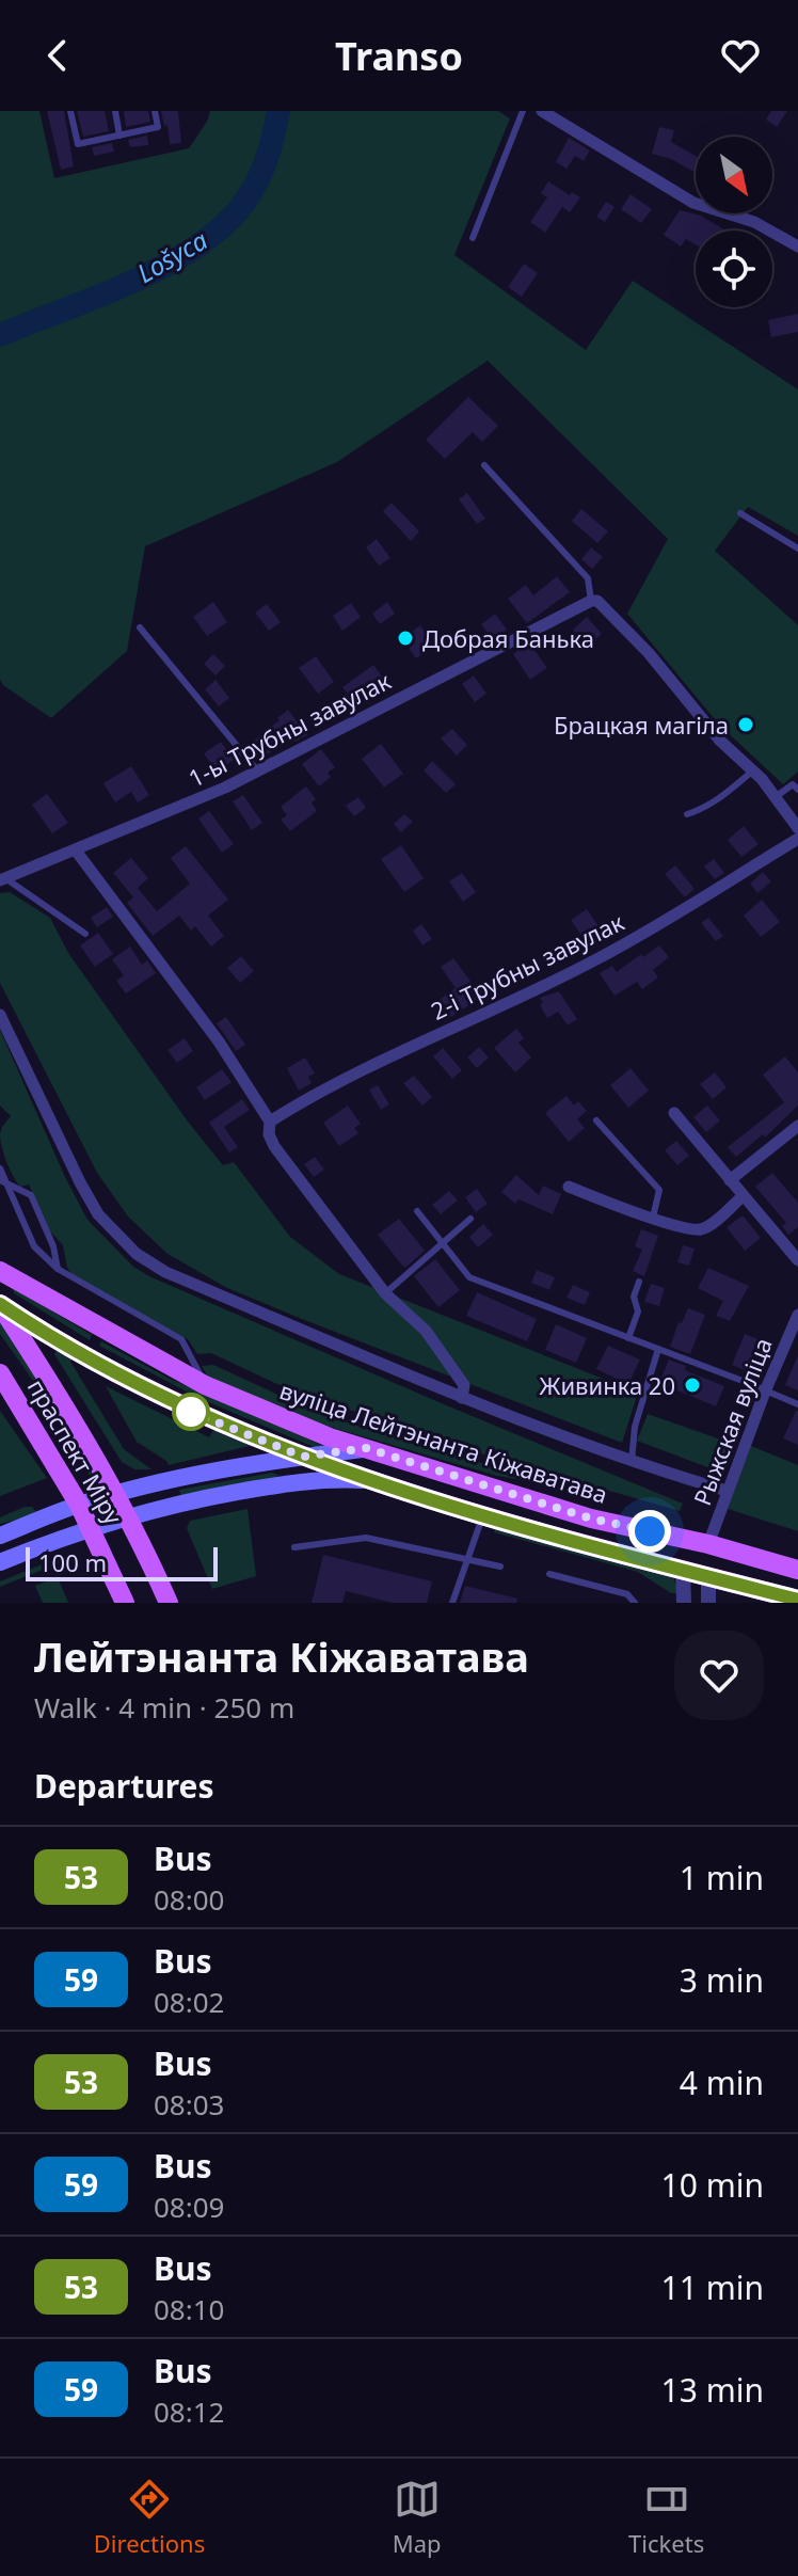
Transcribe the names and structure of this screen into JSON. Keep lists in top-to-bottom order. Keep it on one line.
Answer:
{"streets":{"main road":["вуліца Лейтэнанта Кіжаватава","праспект Міру"],"street":["1-ы Трубны завулак","2-і Трубны завулак","Рыжская вуліца"]},"crossings":[["Рыжская вуліца","вуліца Лейтэнанта Кіжаватава"]],"water":["Lošyca"],"places":["Добрая Банька","Брацкая магіла","Живинка 20"],"lines":["bus line 53"],"scale_bar":"100 m","north":"bottom right","page":{"header":"Transo","scale":"100 m","heading":[["Лейтэнанта Кіжаватава","Walk · 4 min · 250 m"],"Departures"],"list":[{"mark":"53","name":"Bus","note":"08:00","value":"1 min"},{"mark":"59","name":"Bus","note":"08:02","value":"3 min"},{"mark":"53","name":"Bus","note":"08:03","value":"4 min"},{"mark":"59","name":"Bus","note":"08:09","value":"10 min"},{"mark":"53","name":"Bus","note":"08:10","value":"11 min"},{"mark":"59","name":"Bus","note":"08:12","value":"13 min"}],"tabs":["Directions","Map","Tickets"]}}
